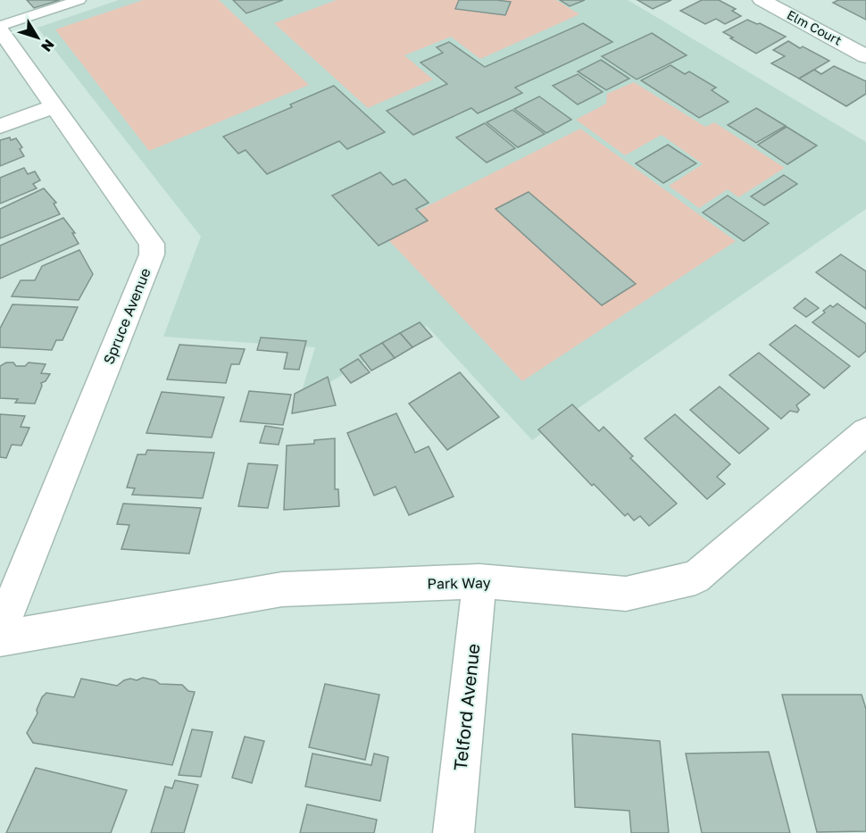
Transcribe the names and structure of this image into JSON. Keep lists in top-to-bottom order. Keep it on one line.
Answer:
{"streets":{"street":["Elm Court","Spruce Avenue","Park Way","Telford Avenue"]},"crossings":[["Park Way","Telford Avenue"]],"north":"bottom right"}
